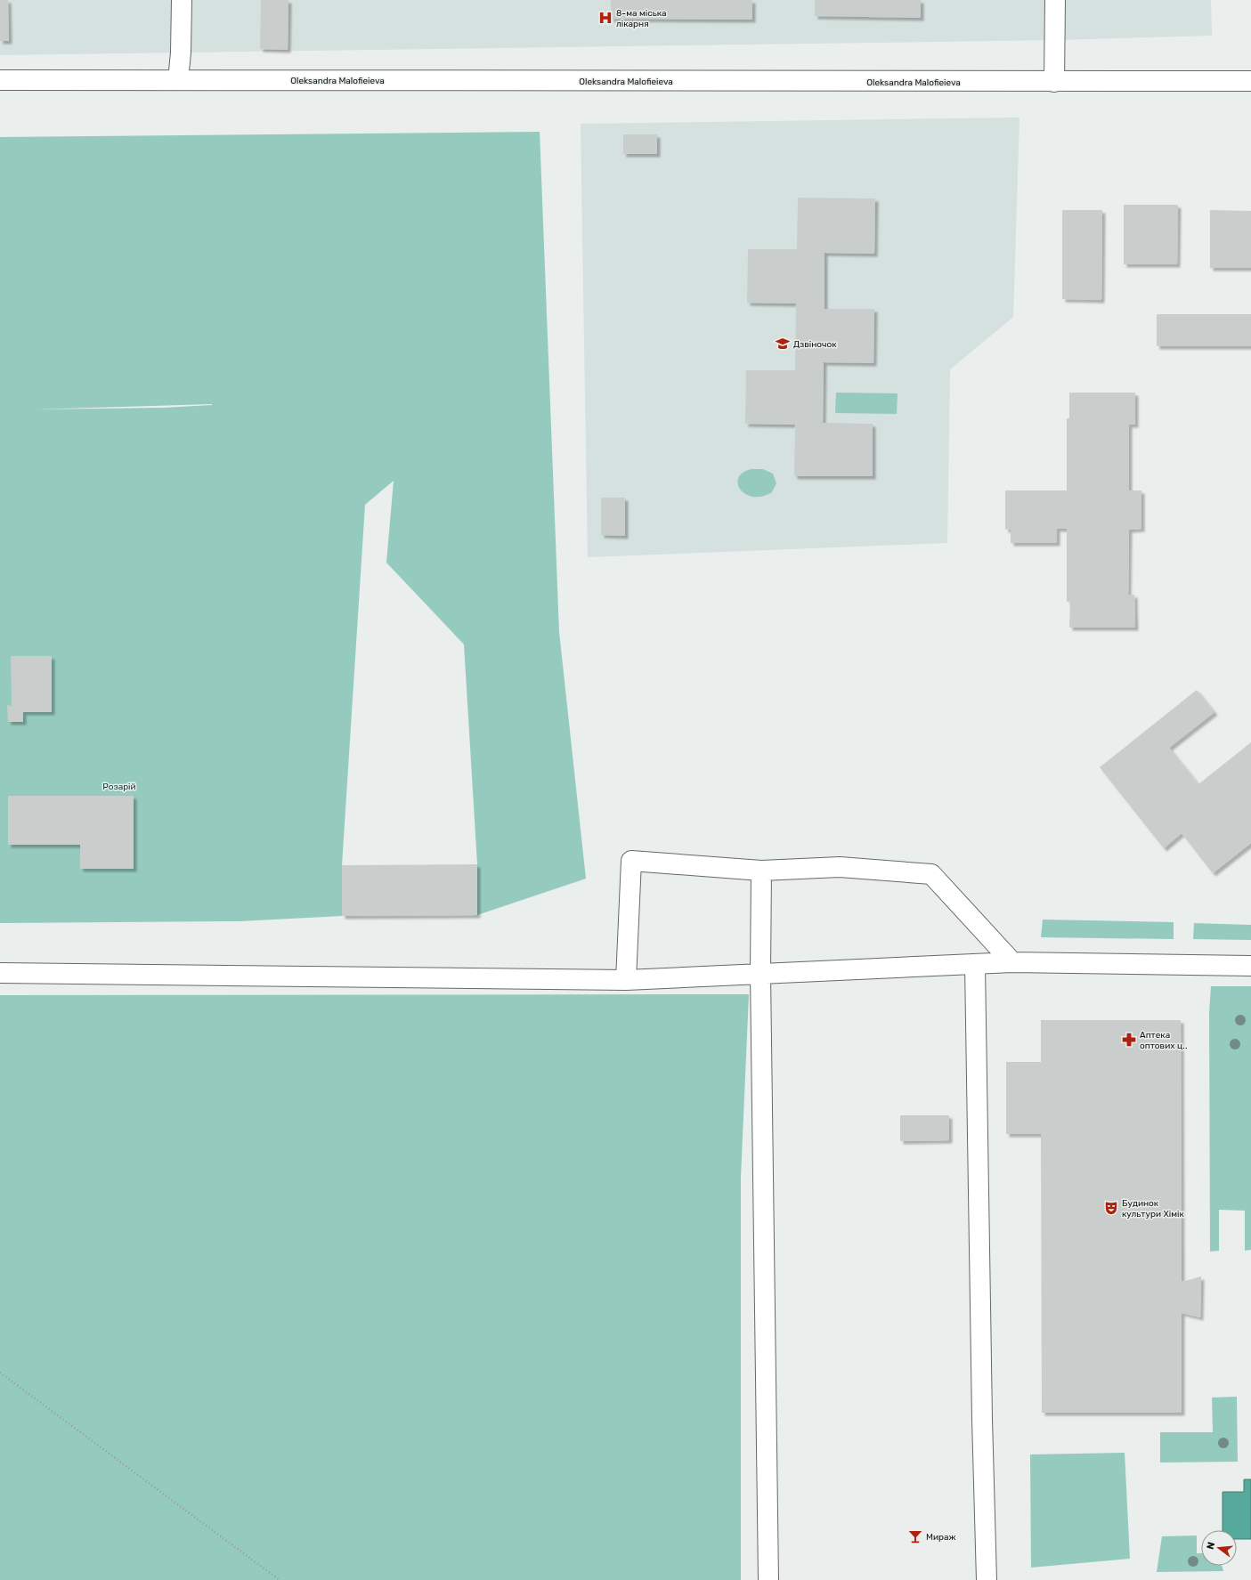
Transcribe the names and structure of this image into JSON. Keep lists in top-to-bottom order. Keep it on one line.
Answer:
{"streets":{"street":["Oleksandra Malofieieva"]},"parks":["Розарій"],"places":{"hospital":["8-ма міська лікарня"],"school or university":["Дзвіночок"],"pharmacy":["Аптека оптових ц‥"],"theatre":["Будинок культури Хімік"],"bar":["Мираж"]},"north":"left"}
